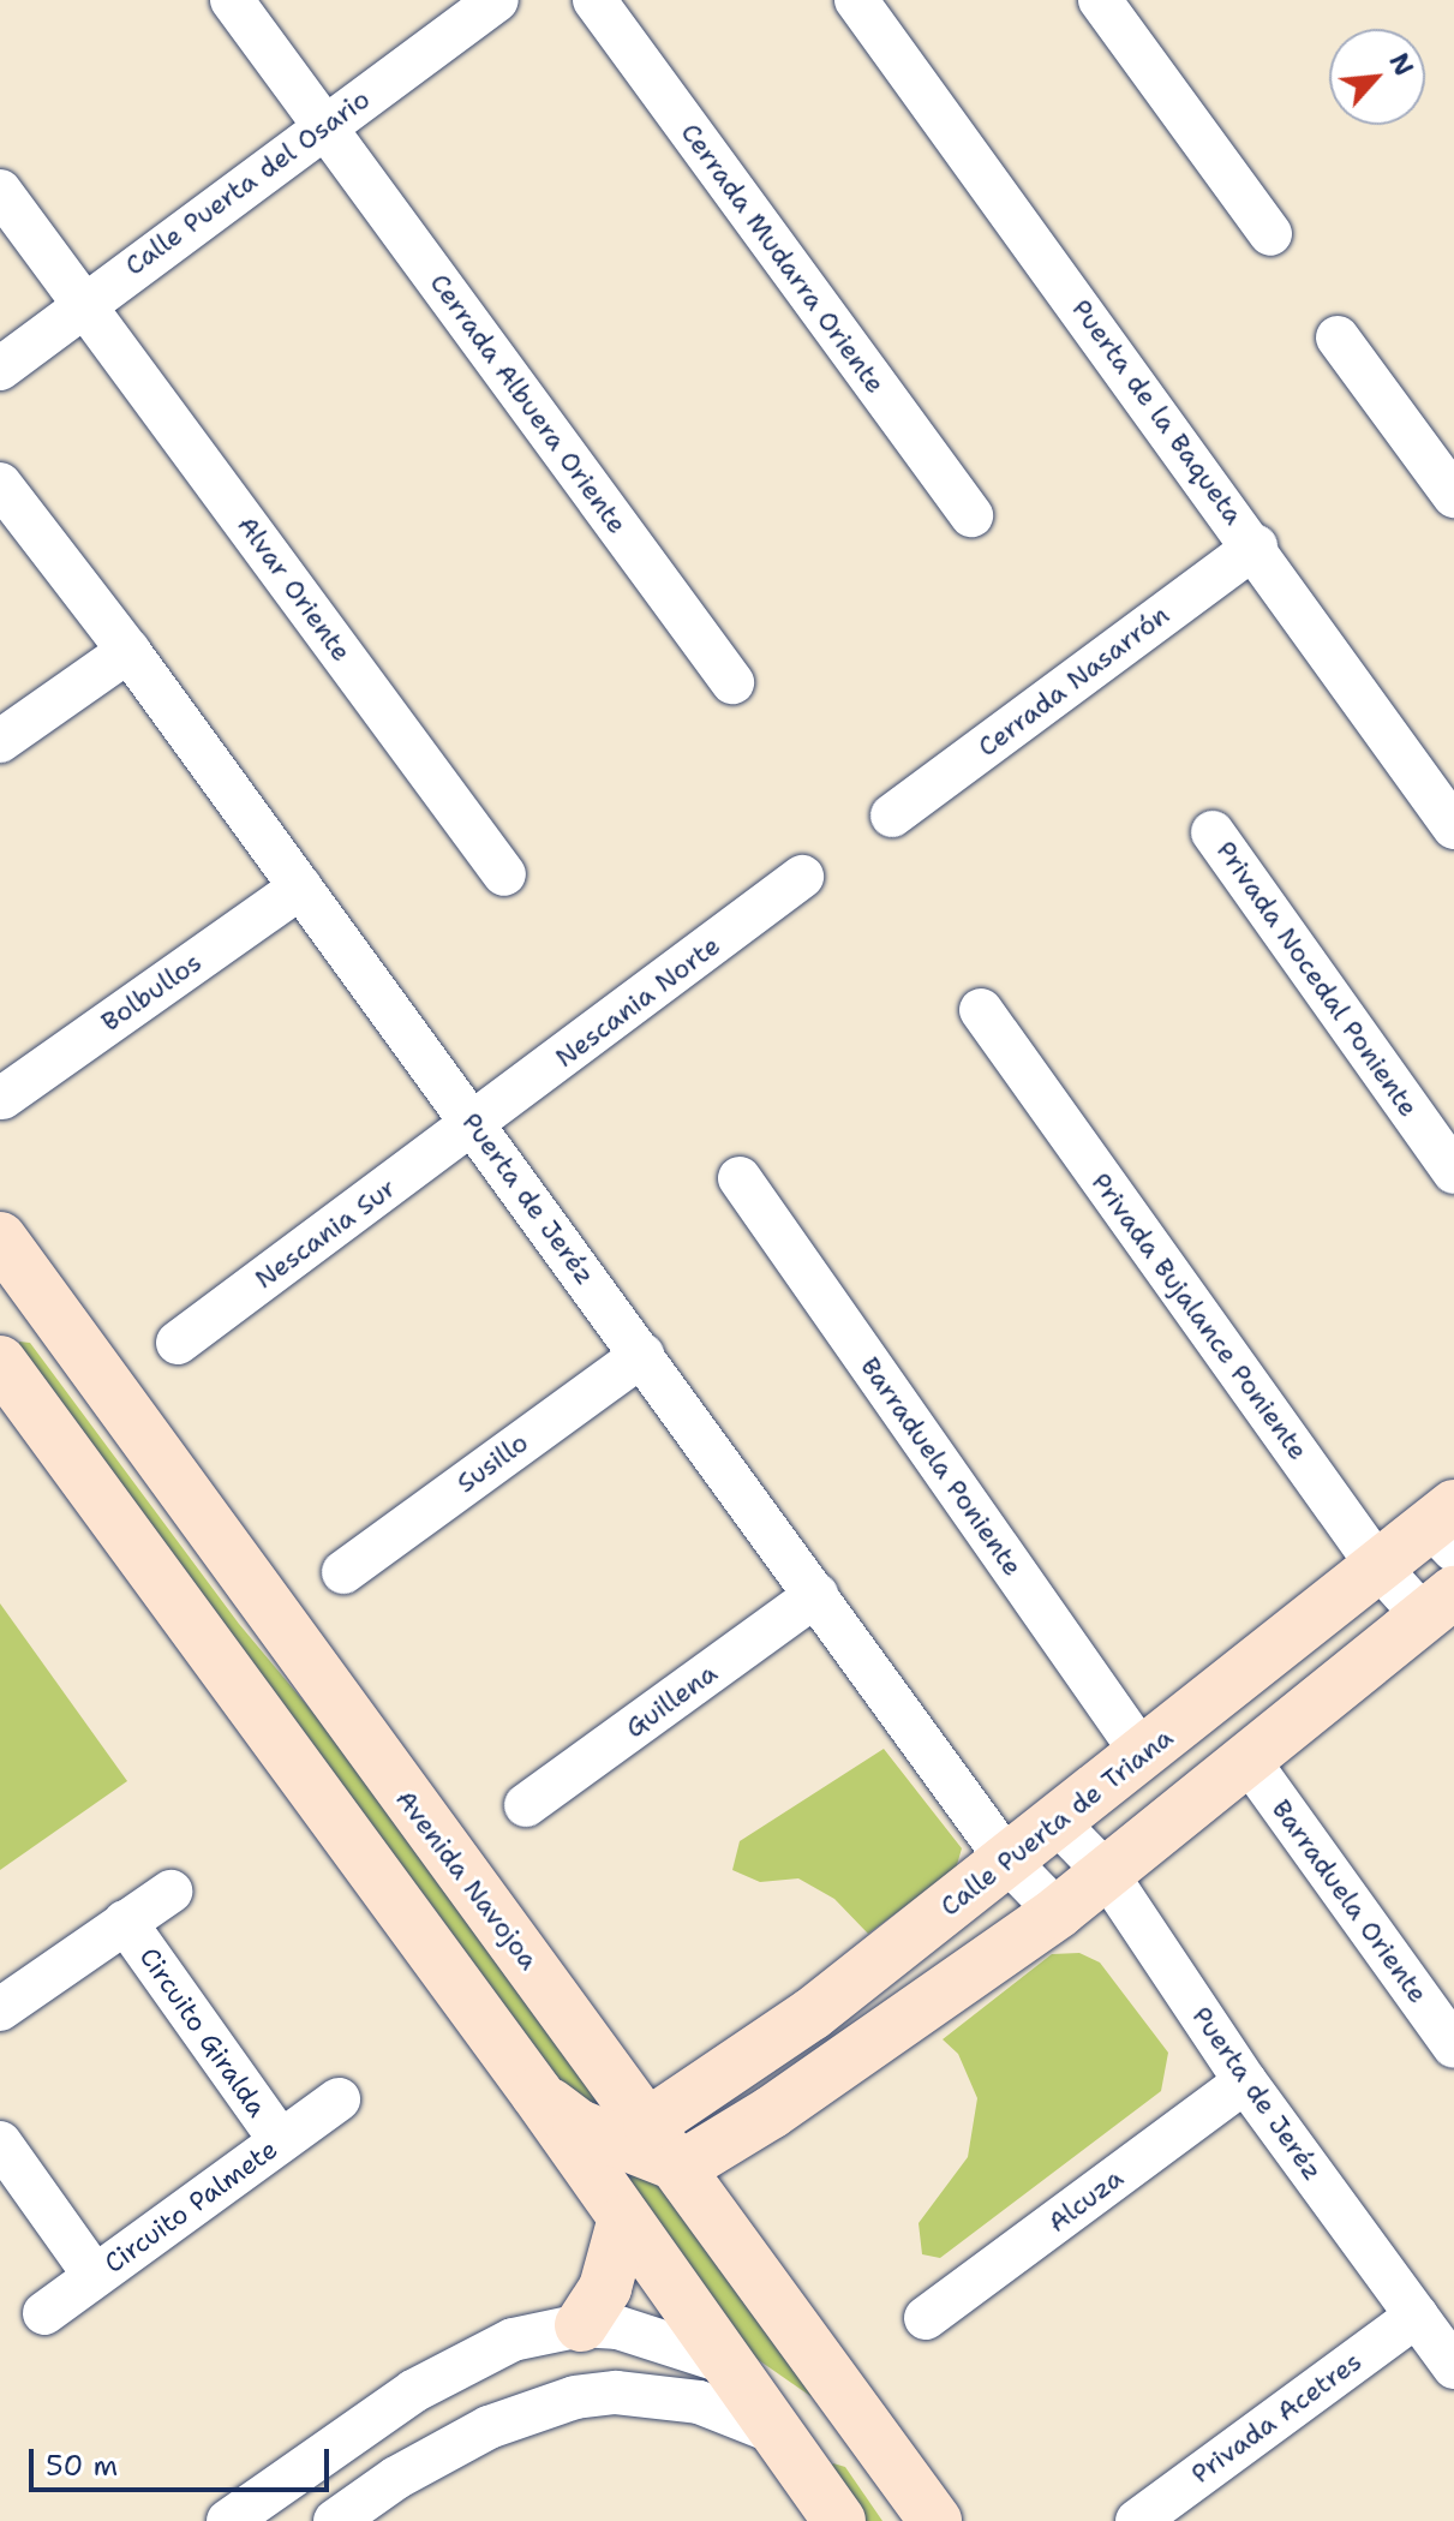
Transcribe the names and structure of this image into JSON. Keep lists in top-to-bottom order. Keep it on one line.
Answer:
{"streets":{"street":["Calle Puerta del Osario","Cerrada Mudarra Oriente","Cerrada Albuera Oriente","Puerta de la Baqueta","Alvar Oriente","Cerrada Nasarrón","Privada Nocedal Poniente","Bolbullos","Nescania Norte","Puerta de Jeréz","Nescania Sur","Privada Bujalance Poniente","Susillo","Barraduela Poniente","Guillena","Calle Puerta de Triana","Avenida Navojoa","Barraduela Oriente","Circuito Giralda","Alcuza","Circuito Palmete","Privada Acetres"]},"crossings":[["Calle Puerta del Osario","Cerrada Albuera Oriente"],["Calle Puerta del Osario","Alvar Oriente"],["Puerta de la Baqueta","Cerrada Nasarrón"],["Bolbullos","Puerta de Jeréz"],["Nescania Norte","Puerta de Jeréz"],["Nescania Norte","Nescania Sur"],["Puerta de Jeréz","Nescania Sur"],["Puerta de Jeréz","Susillo"],["Puerta de Jeréz","Guillena"],["Puerta de Jeréz","Calle Puerta de Triana"],["Puerta de Jeréz","Alcuza"],["Puerta de Jeréz","Privada Acetres"],["Privada Bujalance Poniente","Calle Puerta de Triana"],["Barraduela Poniente","Calle Puerta de Triana"],["Calle Puerta de Triana","Avenida Navojoa"],["Circuito Giralda","Circuito Palmete"]],"scale_bar":"50 m","north":"top right"}
